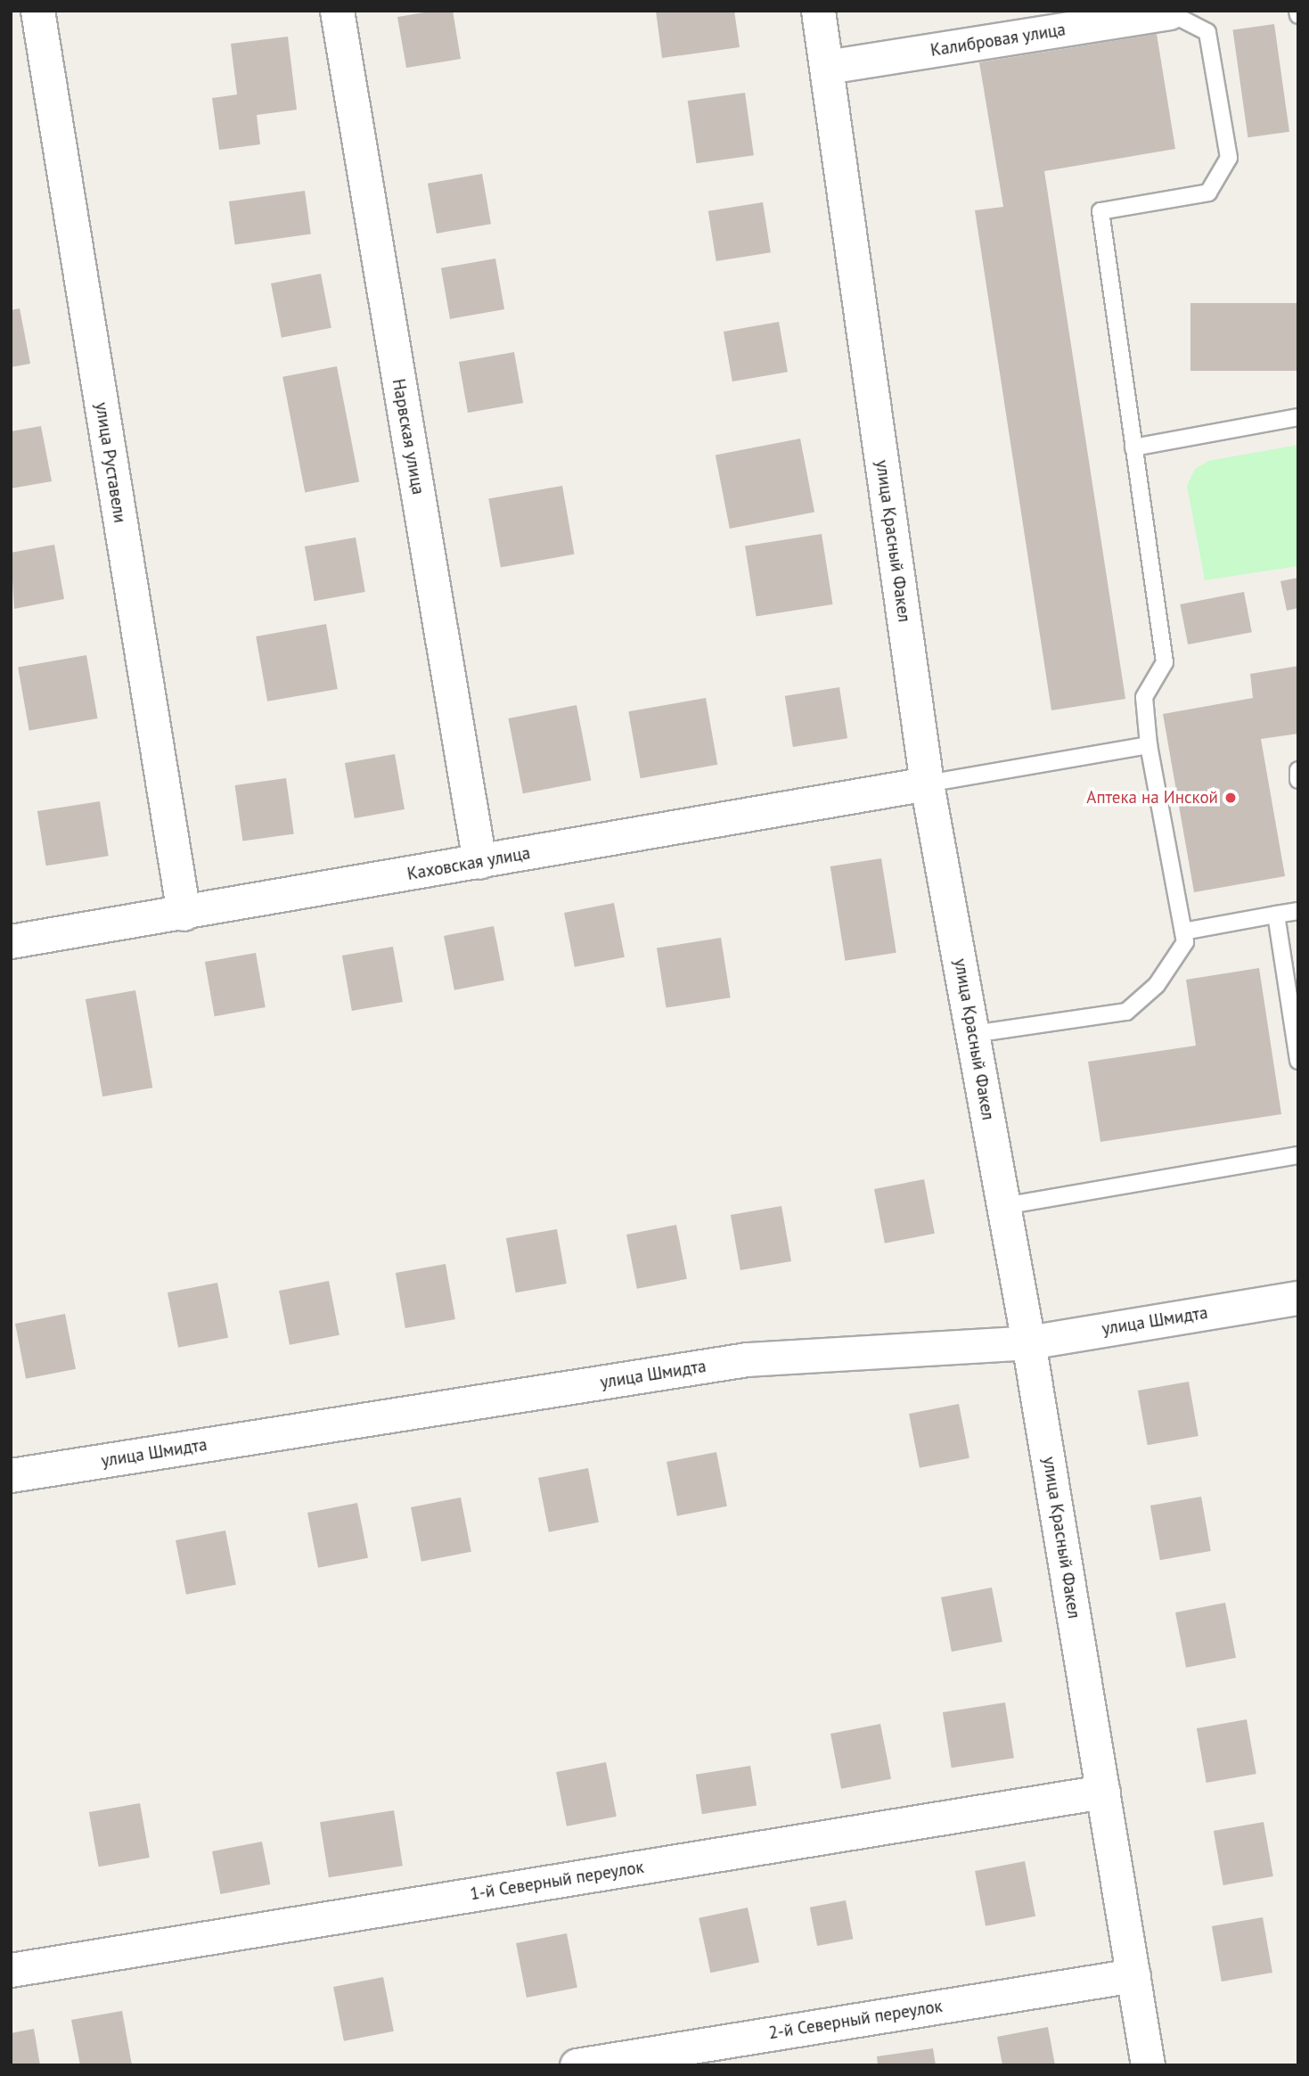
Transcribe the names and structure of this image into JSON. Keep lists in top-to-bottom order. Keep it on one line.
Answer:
{"streets":{"street":["Калибровая улица","Нарвская улица","улица Руставели","улица Красный Факел","Каховская улица","улица Шмидта","1-й Северный переулок","2-й Северный переулок"]},"crossings":[["Калибровая улица","улица Красный Факел"],["Нарвская улица","Каховская улица"],["улица Руставели","Каховская улица"],["улица Красный Факел","Каховская улица"],["улица Красный Факел","улица Шмидта"],["улица Красный Факел","1-й Северный переулок"],["улица Красный Факел","2-й Северный переулок"]],"places":["Аптека на Инской"]}
